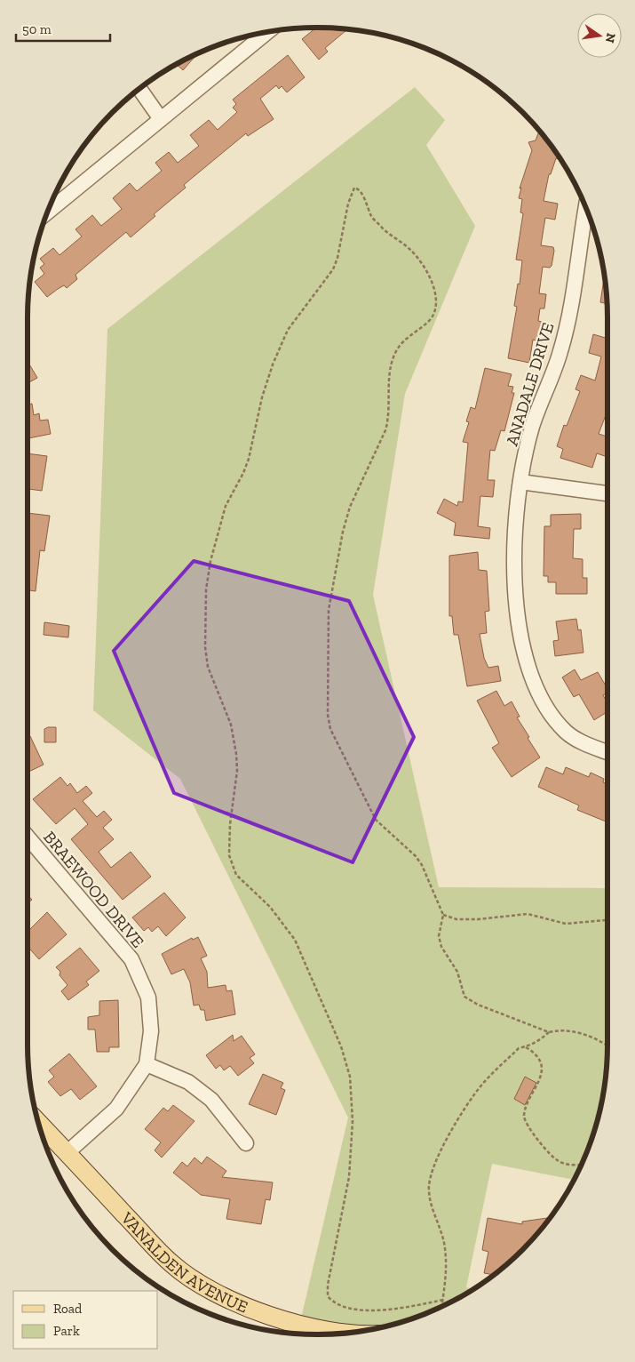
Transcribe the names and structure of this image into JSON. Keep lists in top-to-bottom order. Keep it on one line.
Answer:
{"streets":{"main road":["VANALDEN AVENUE"],"street":["ANADALE DRIVE","BRAEWOOD DRIVE"]},"crossings":[["BRAEWOOD DRIVE","VANALDEN AVENUE"]],"legend":["Road","Park"],"scale_bar":"50 m","north":"right"}
